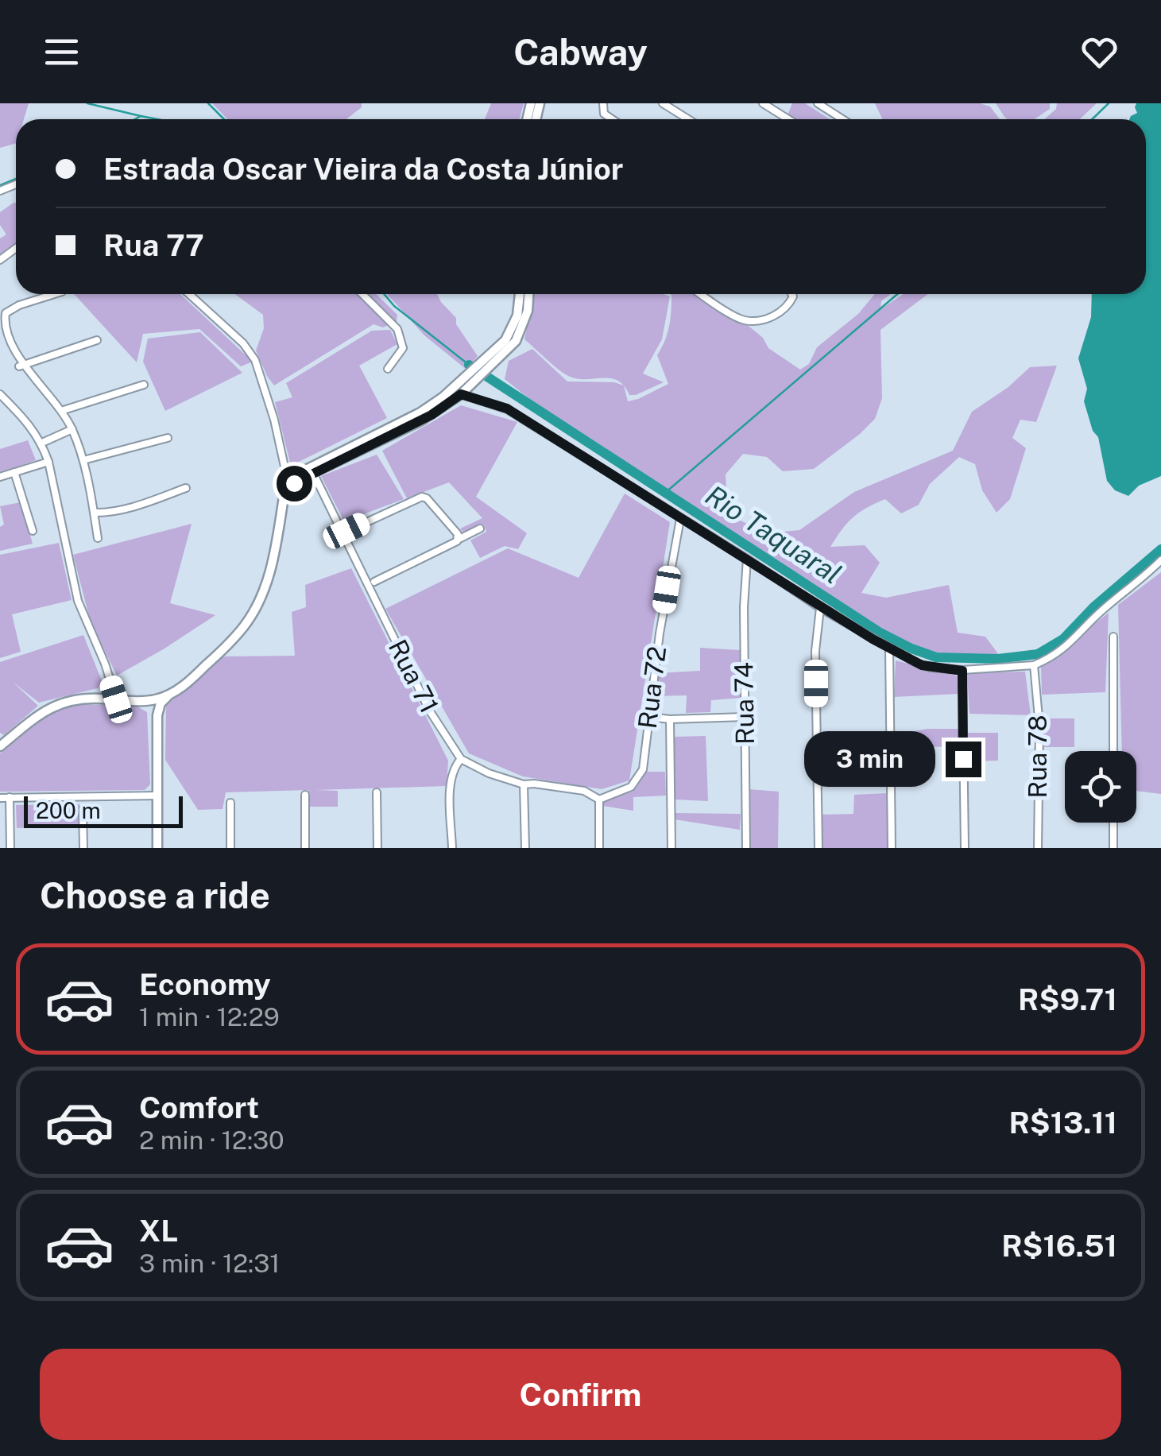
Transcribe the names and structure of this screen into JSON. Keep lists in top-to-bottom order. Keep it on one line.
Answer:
{"streets":{"street":["Rua 71","Rua 72","Rua 74","Rua 78"]},"water":["Rio Taquaral"],"scale_bar":"200 m","page":{"header":"Cabway","banner":["Estrada Oscar Vieira da Costa Júnior","Rua 77"],"bubble":"3 min","scale":"200 m","heading":"Choose a ride","list":[{"name":"Economy","note":"1 min · 12:29","value":"R$9.71"},{"name":"Comfort","note":"2 min · 12:30","value":"R$13.11"},{"name":"XL","note":"3 min · 12:31","value":"R$16.51"}],"buttons":"Confirm"}}
